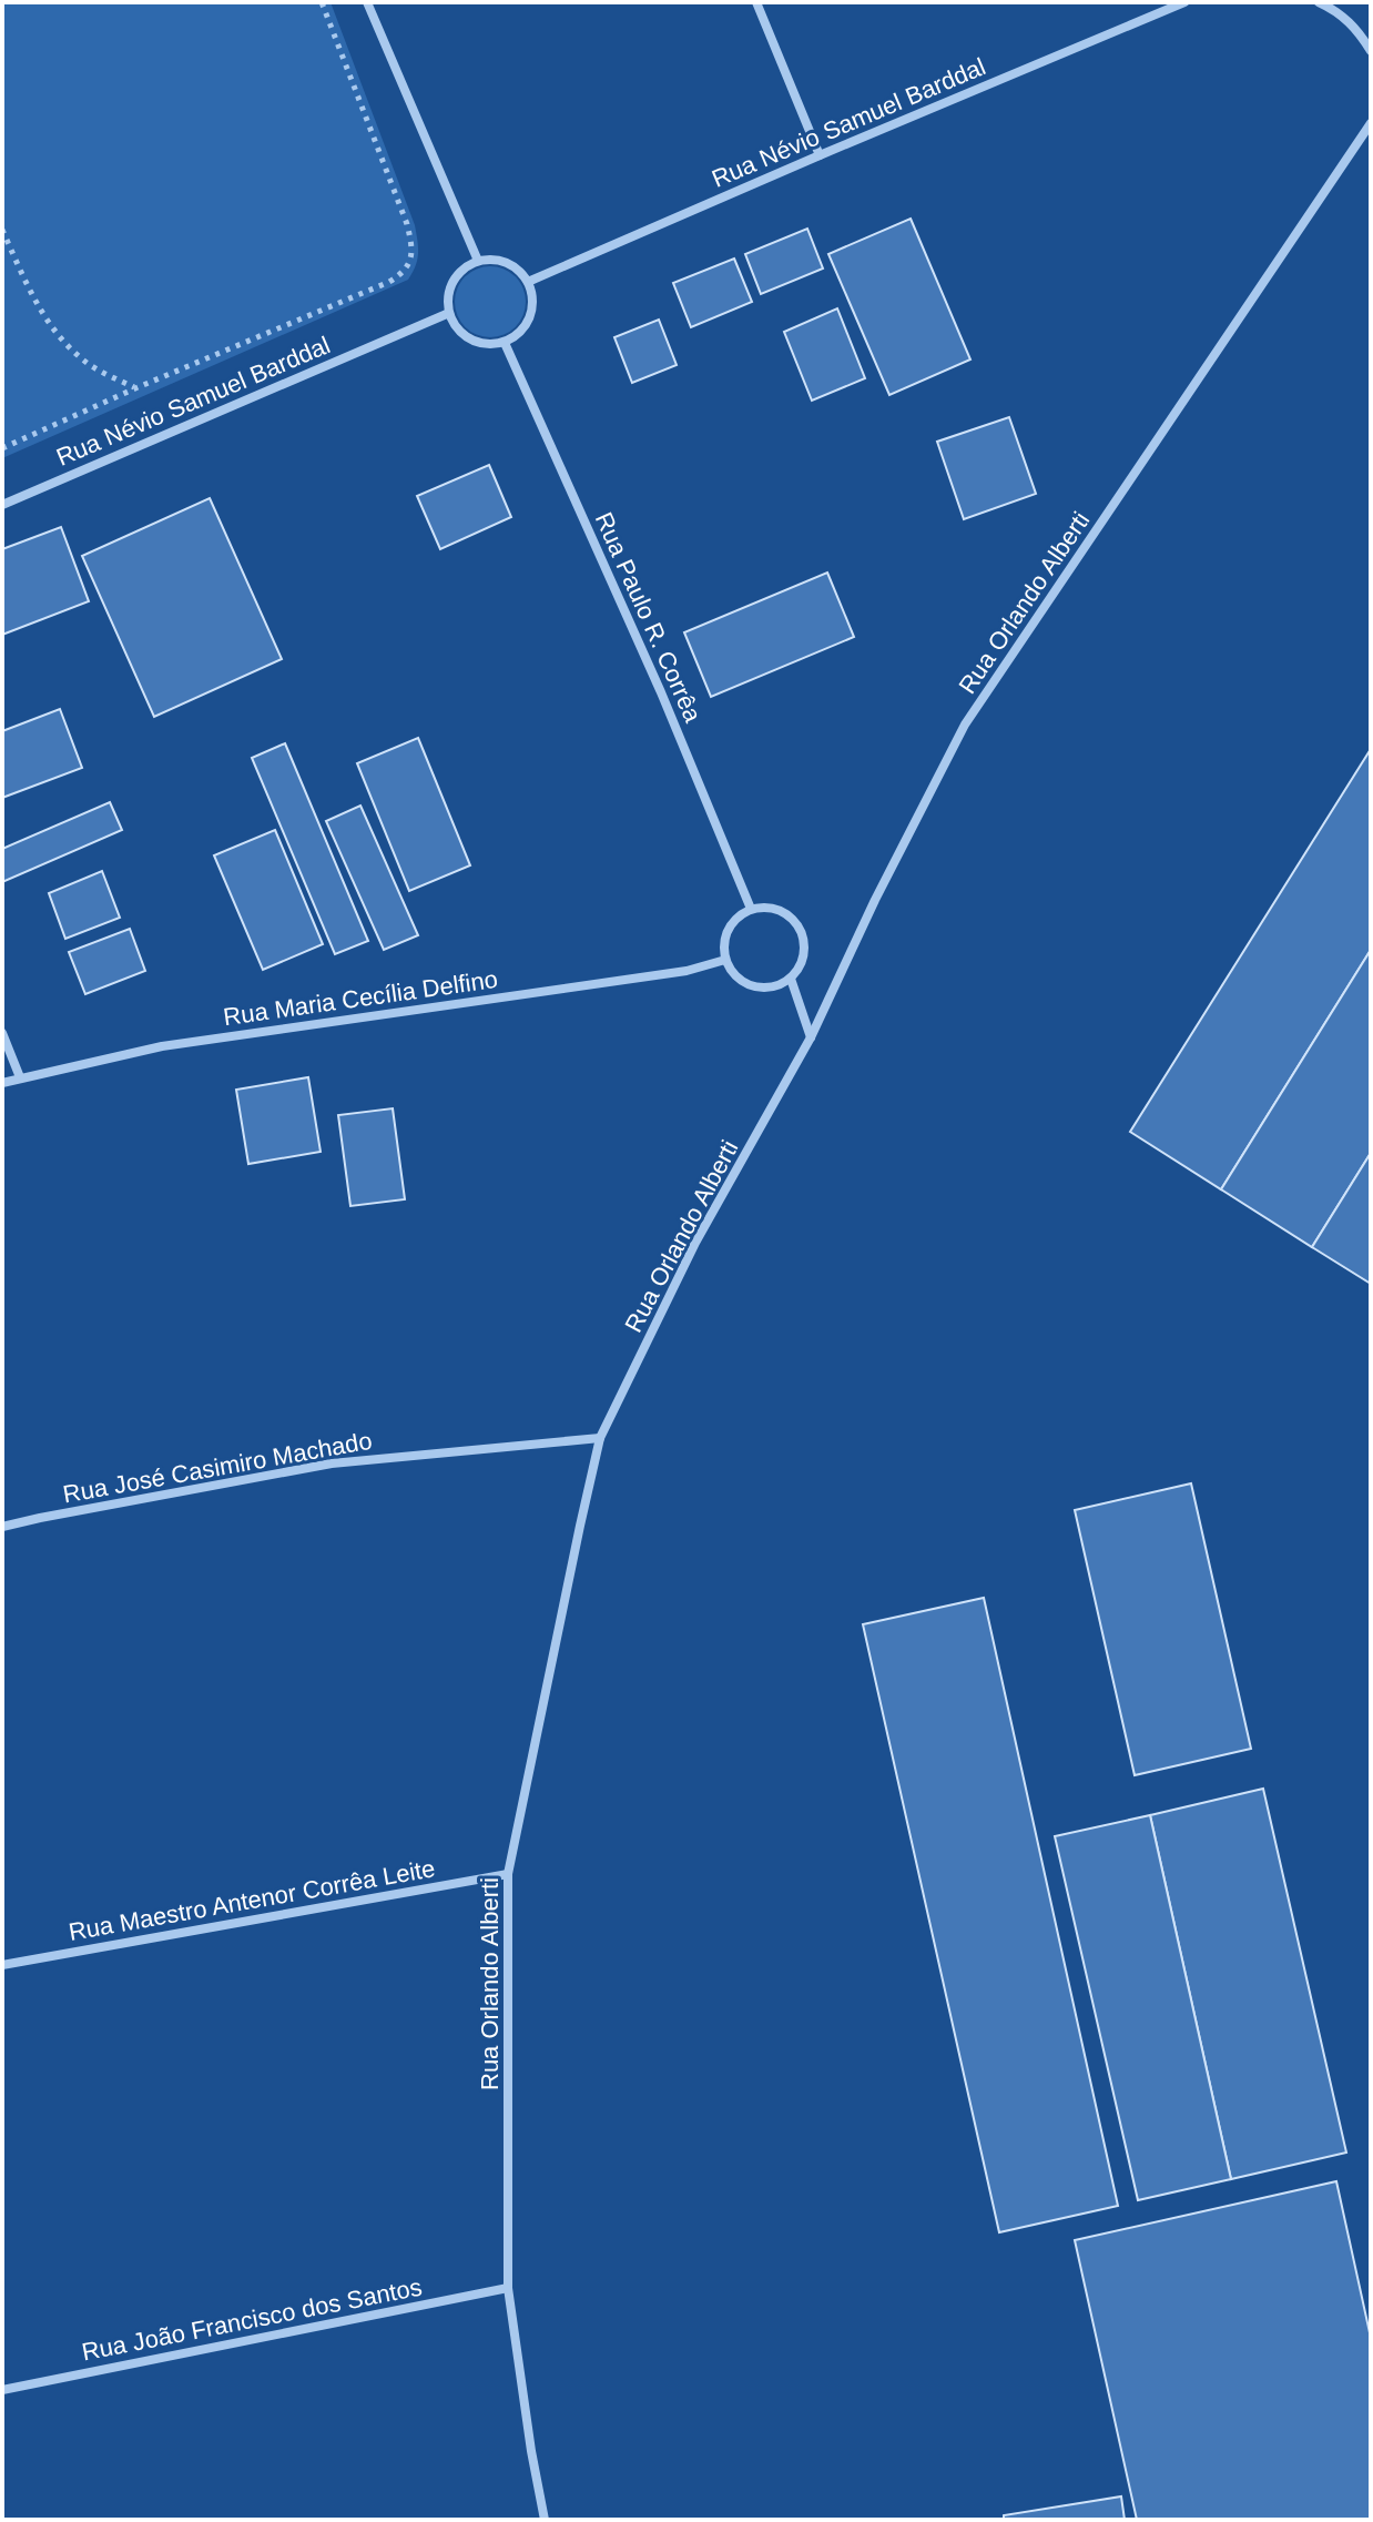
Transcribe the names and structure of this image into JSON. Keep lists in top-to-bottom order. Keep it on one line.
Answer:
{"streets":{"street":["Rua Névio Samuel Barddal","Rua Orlando Alberti","Rua Paulo R. Corrêa","Rua Maria Cecília Delfino","Rua José Casimiro Machado","Rua Maestro Antenor Corrêa Leite","Rua João Francisco dos Santos"]},"crossings":[["Rua Névio Samuel Barddal","Rua Paulo R. Corrêa"],["Rua Orlando Alberti","Rua José Casimiro Machado"],["Rua Orlando Alberti","Rua Maestro Antenor Corrêa Leite"],["Rua Orlando Alberti","Rua João Francisco dos Santos"],["Rua Paulo R. Corrêa","Rua Maria Cecília Delfino"]]}
